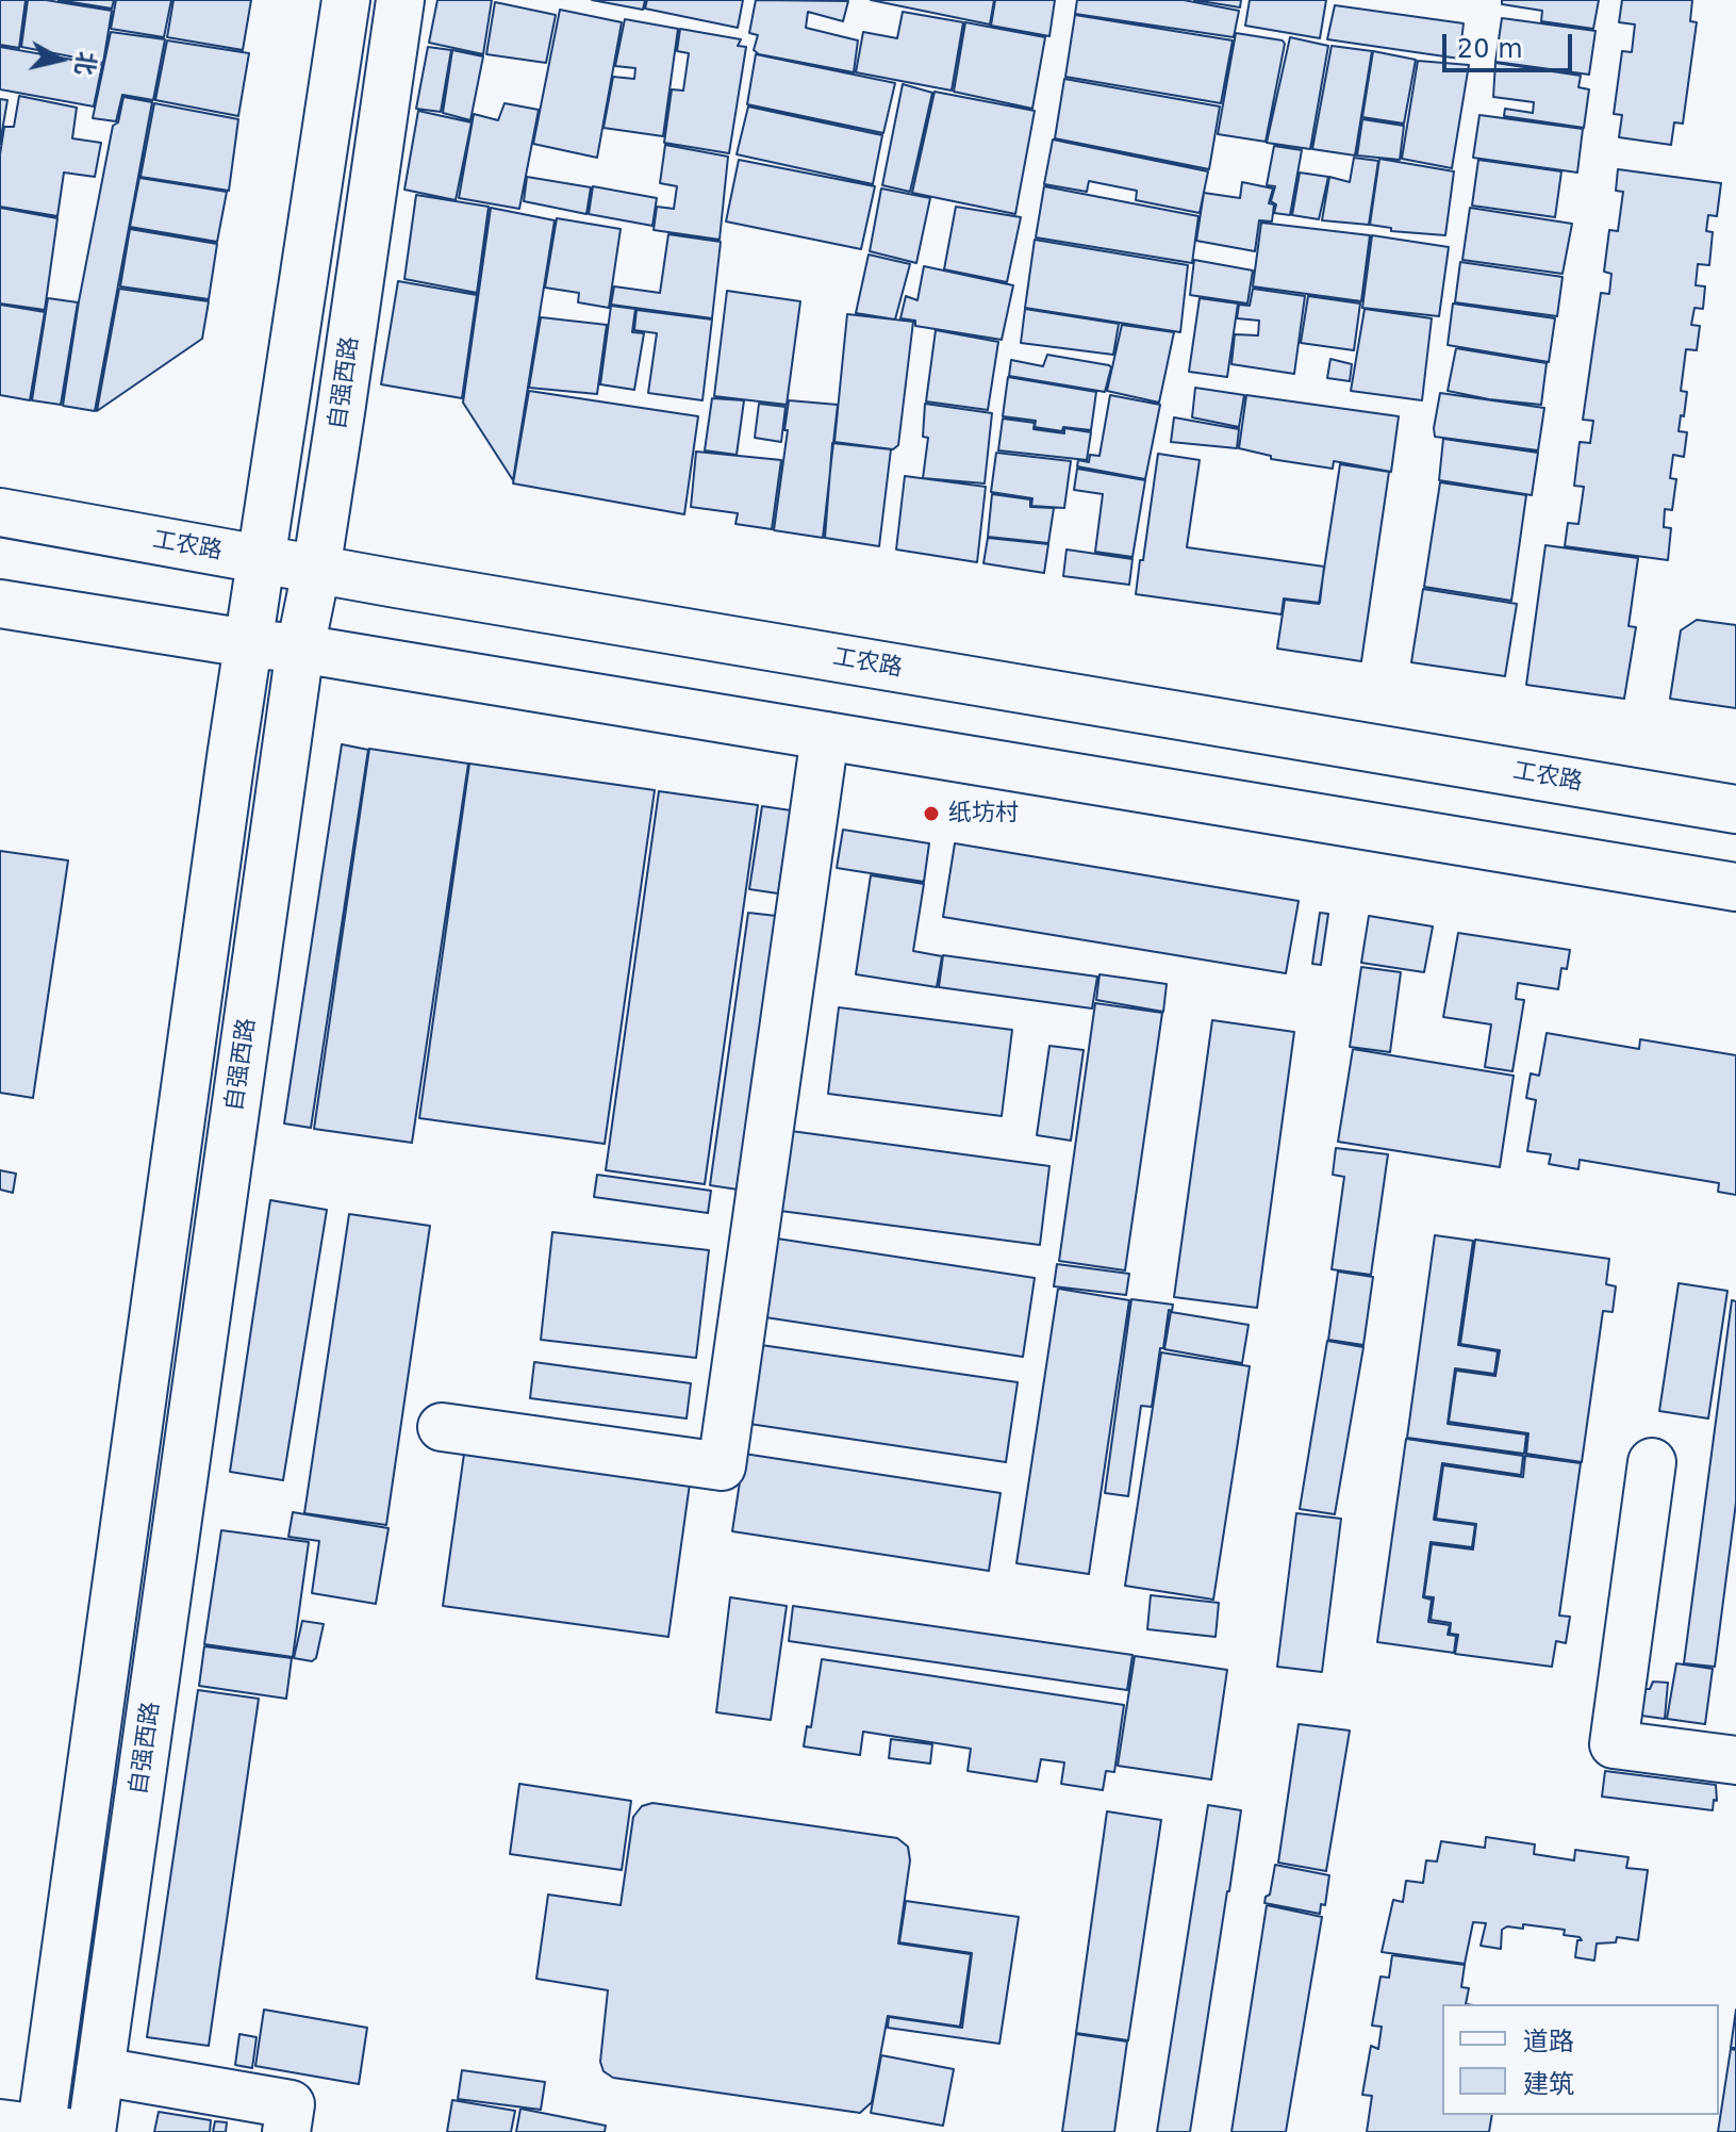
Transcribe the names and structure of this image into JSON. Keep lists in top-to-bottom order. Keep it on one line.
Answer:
{"streets":{"main road":["自强西路","工农路"]},"crossings":[["自强西路","工农路"]],"places":["纸坊村"],"legend":["道路","建筑"],"scale_bar":"20 m","north":"right"}
